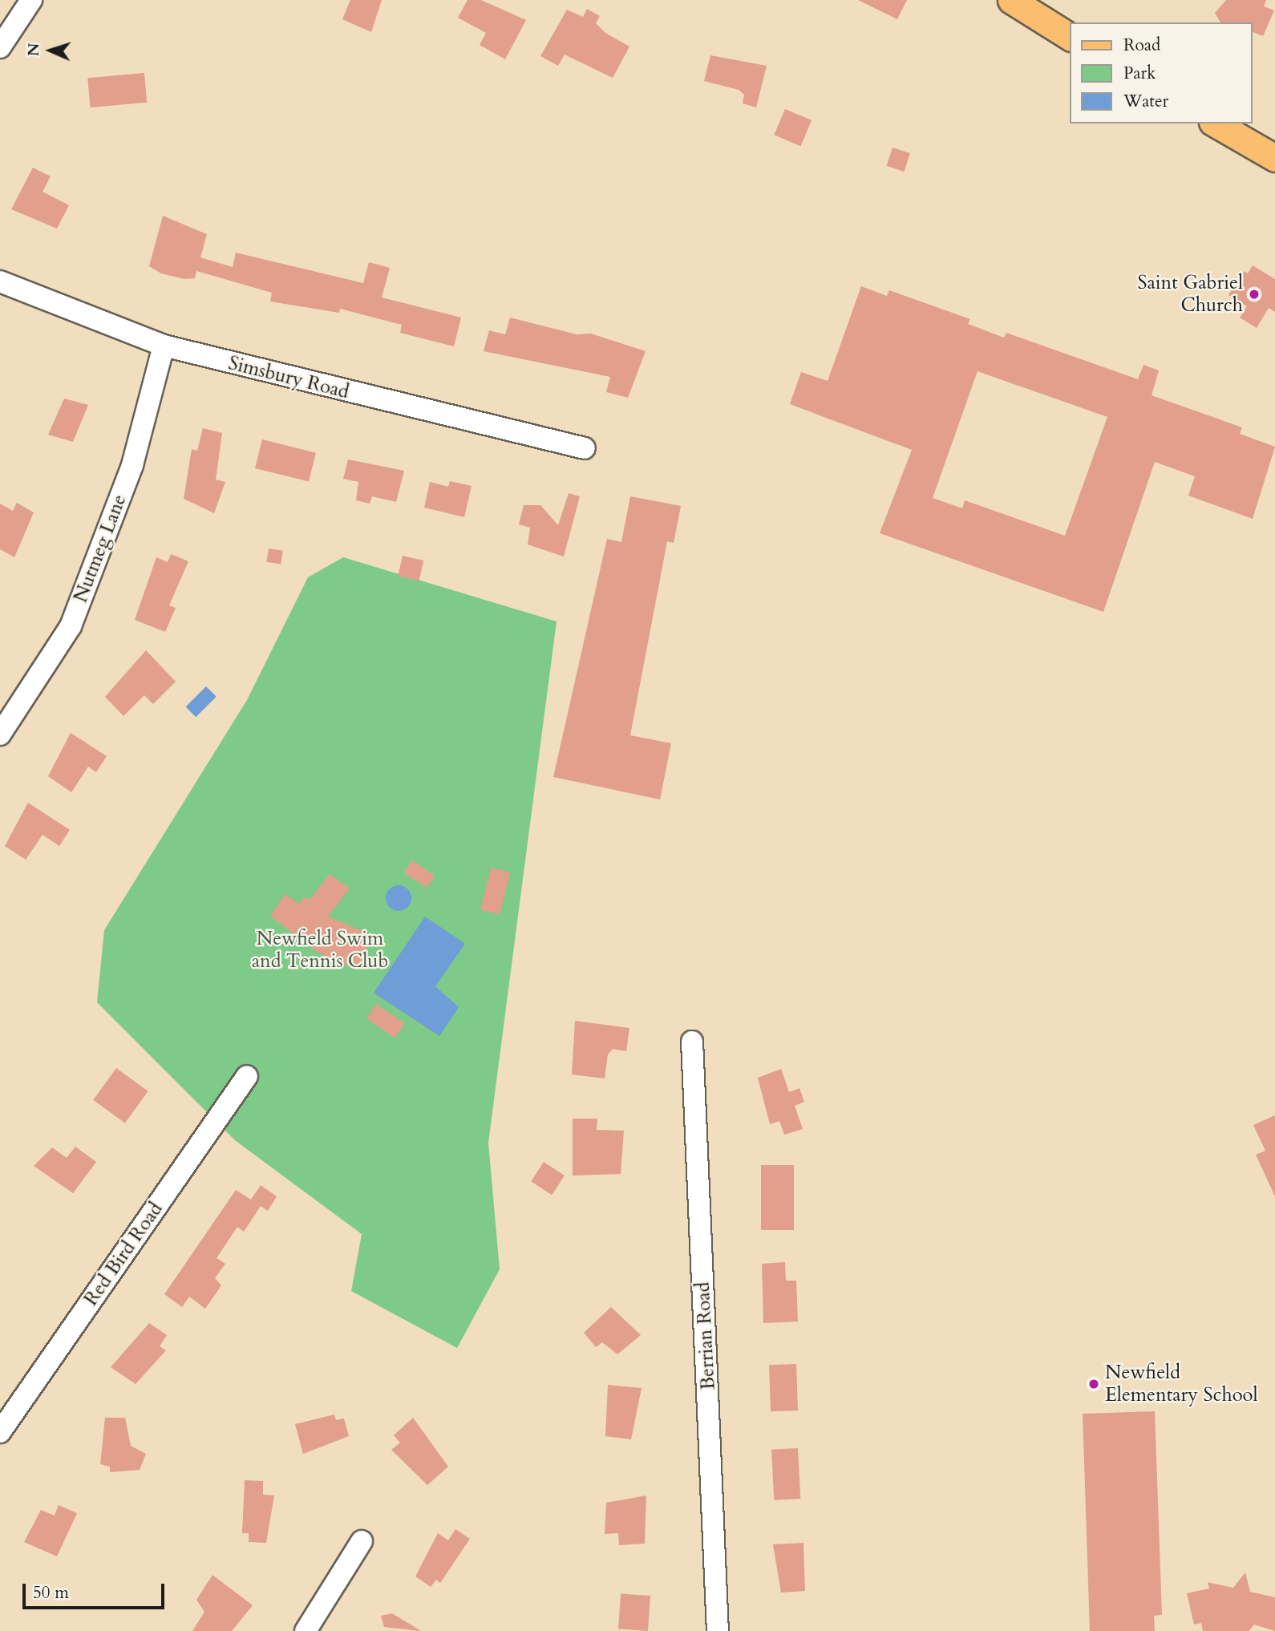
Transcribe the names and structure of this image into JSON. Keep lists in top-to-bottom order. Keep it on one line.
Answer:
{"streets":{"street":["Simsbury Road","Nutmeg Lane","Red Bird Road","Berrian Road"]},"crossings":[["Simsbury Road","Nutmeg Lane"]],"parks":["Newfield Swim and Tennis Club"],"places":["Saint Gabriel Church","Newfield Elementary School"],"legend":["Road","Park","Water"],"scale_bar":"50 m","north":"left"}
